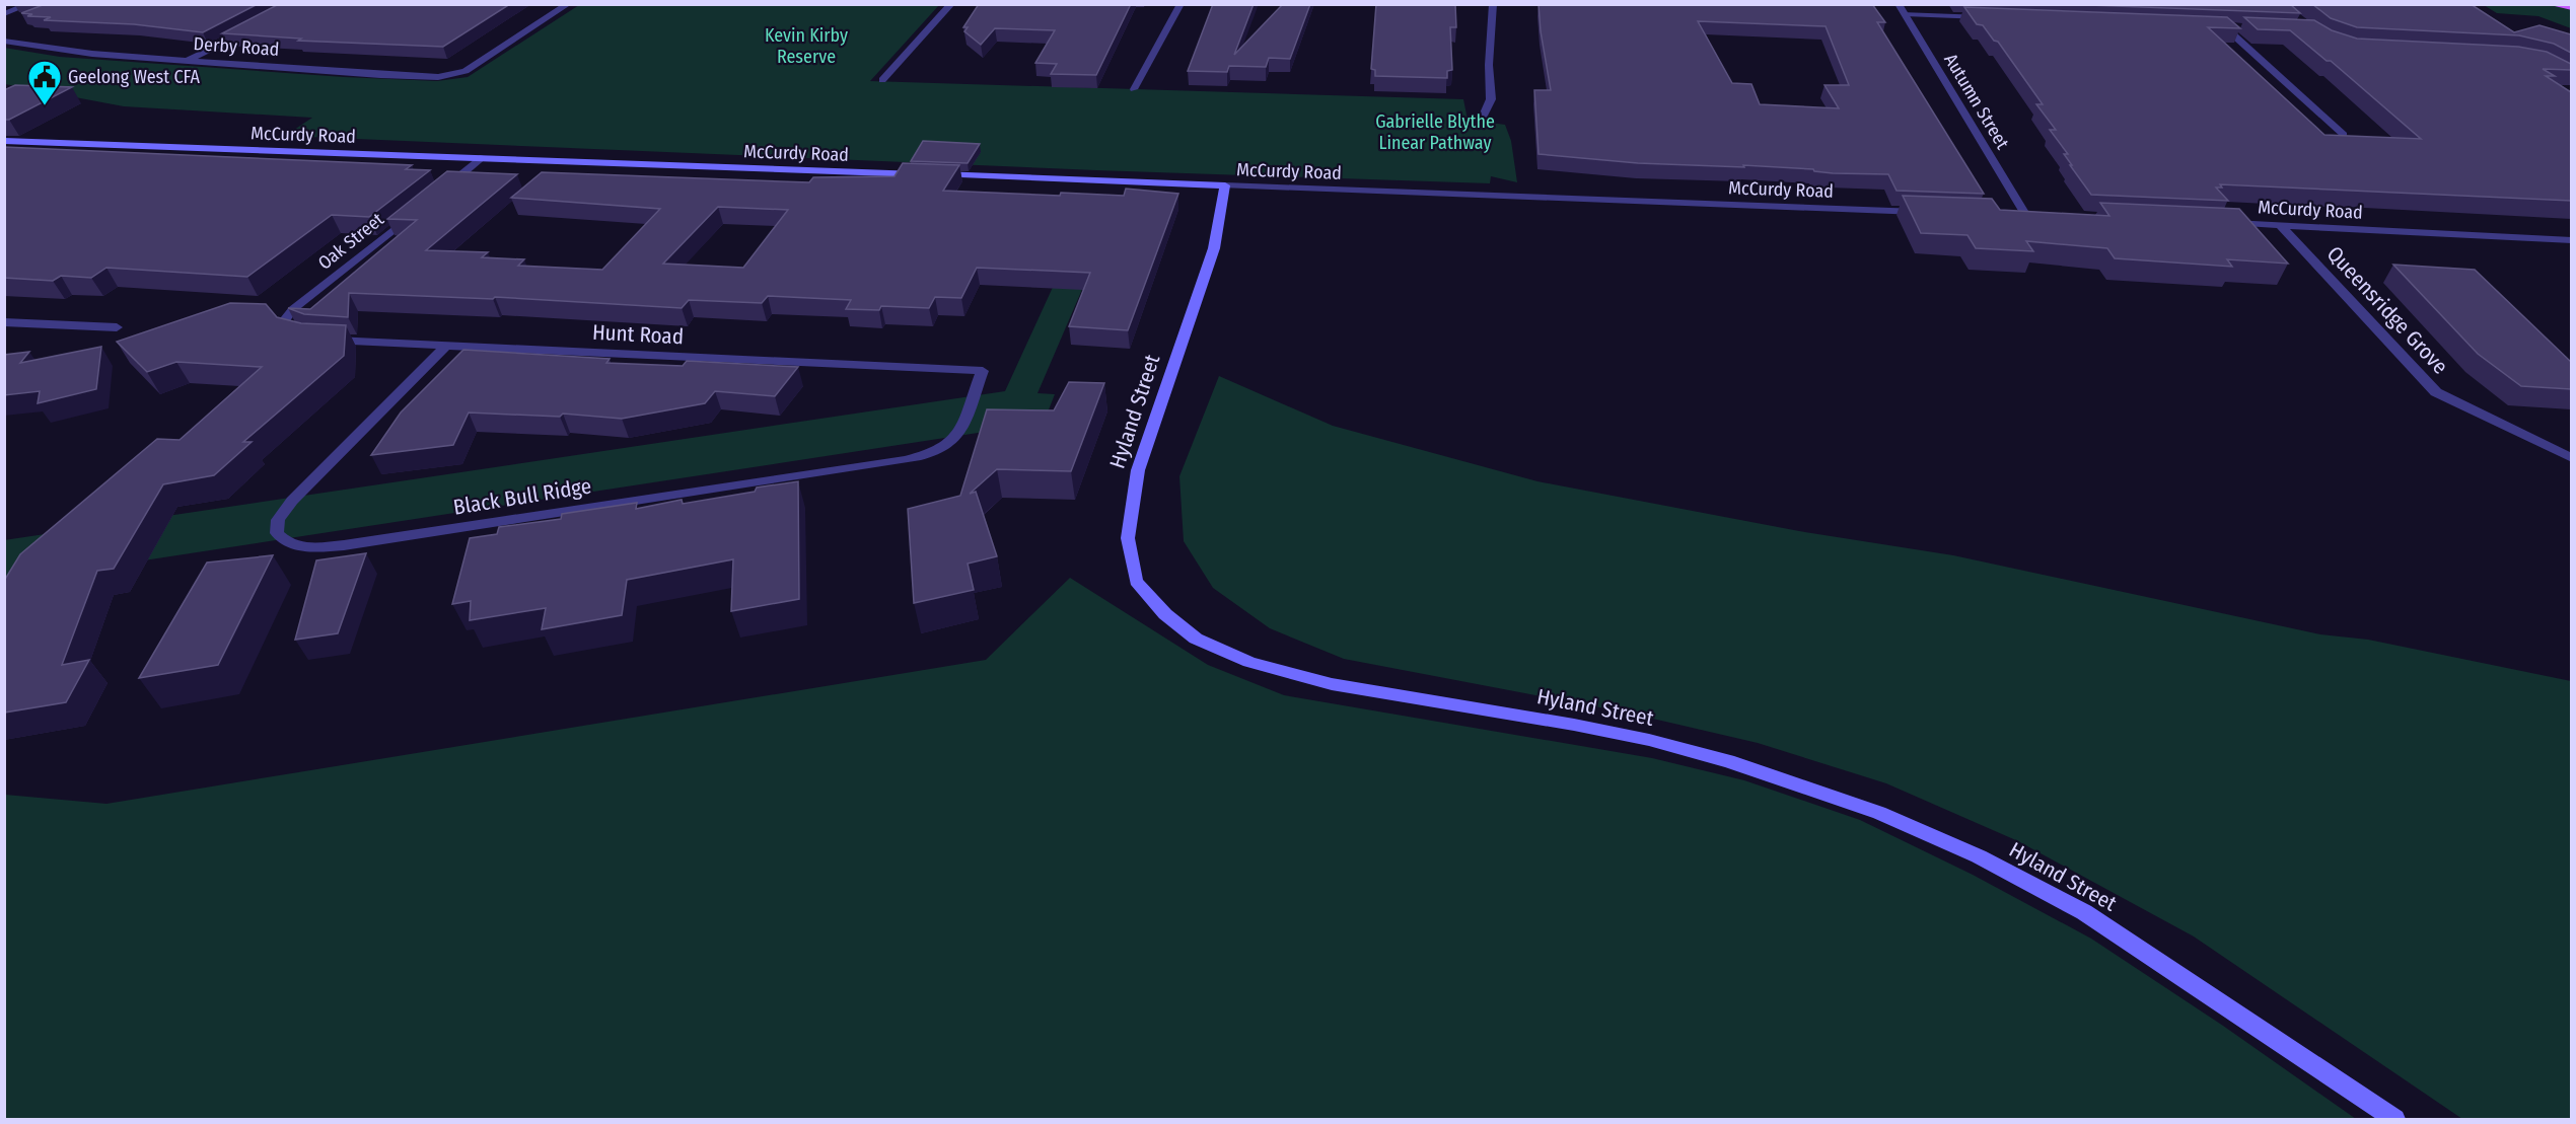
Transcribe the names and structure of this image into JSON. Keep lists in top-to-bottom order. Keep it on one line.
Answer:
{"streets":{"main road":["McCurdy Road","Hyland Street"],"street":["Derby Road","Autumn Street","Oak Street","Queensridge Grove","Hunt Road","Black Bull Ridge"]},"crossings":[["McCurdy Road","Queensridge Grove"],["McCurdy Road","Hyland Street"],["Hunt Road","Black Bull Ridge"]],"parks":["Kevin Kirby Reserve","Gabrielle Blythe Linear Pathway"],"places":{"public building":["Geelong West CFA"]}}
